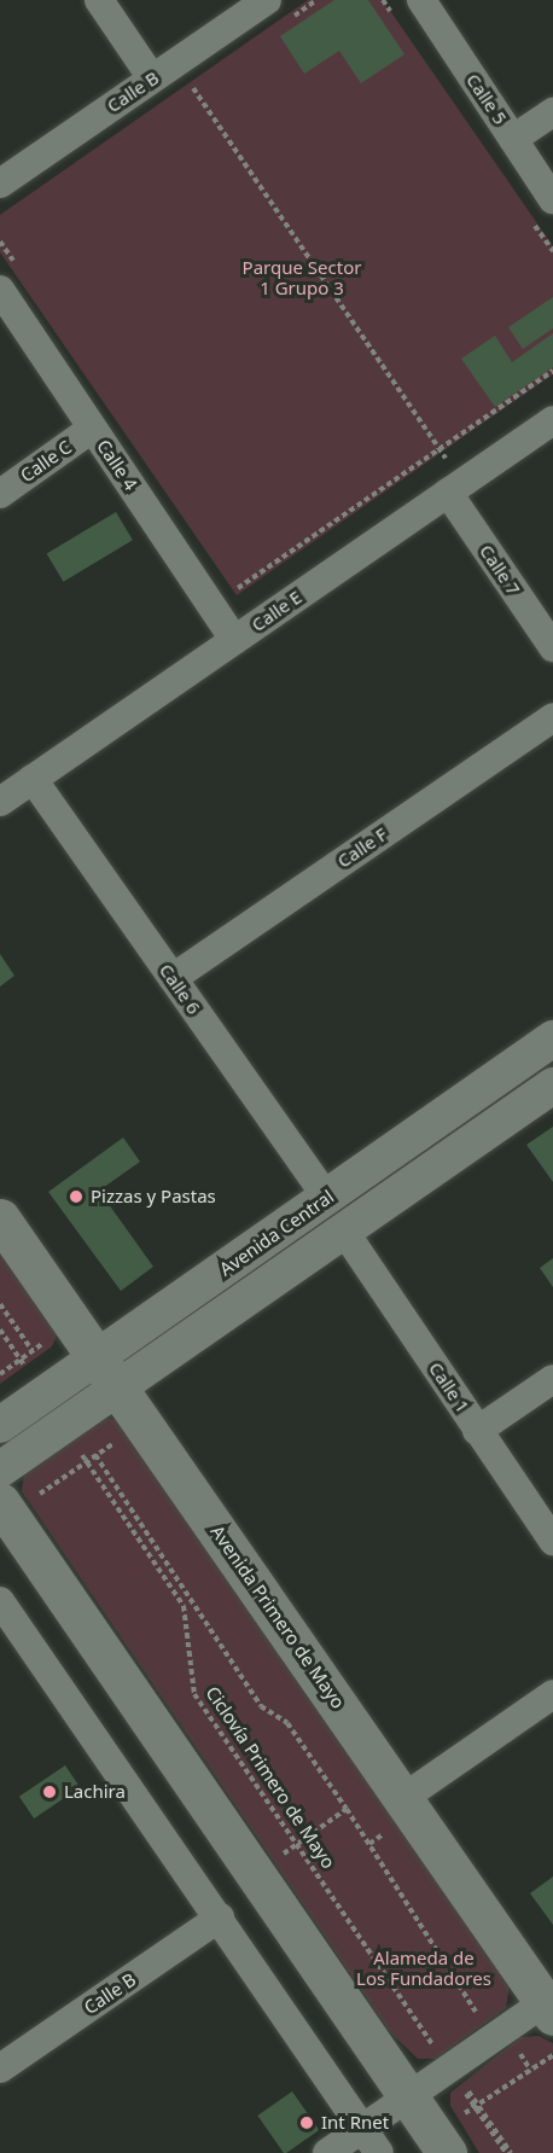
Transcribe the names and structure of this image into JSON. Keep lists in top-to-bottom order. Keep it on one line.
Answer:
{"streets":{"main road":["Avenida Primero de Mayo"],"street":["Calle B","Calle 5","Calle C","Calle 4","Calle 7","Calle E","Calle F","Calle 6","Avenida Central","Calle 1"],"path":["Ciclovía Primero de Mayo"]},"crossings":[["Calle C","Calle 4"],["Calle 4","Calle E"],["Calle 7","Calle E"],["Calle E","Calle 6"],["Calle F","Calle 6"],["Calle 6","Avenida Central"],["Avenida Central","Calle 1"],["Avenida Central","Avenida Primero de Mayo"],["Avenida Central","Ciclovía Primero de Mayo"]],"parks":["Parque Sector 1 Grupo 3","Alameda de Los Fundadores"],"places":["Pizzas y Pastas","Lachira","Int Rnet"]}
